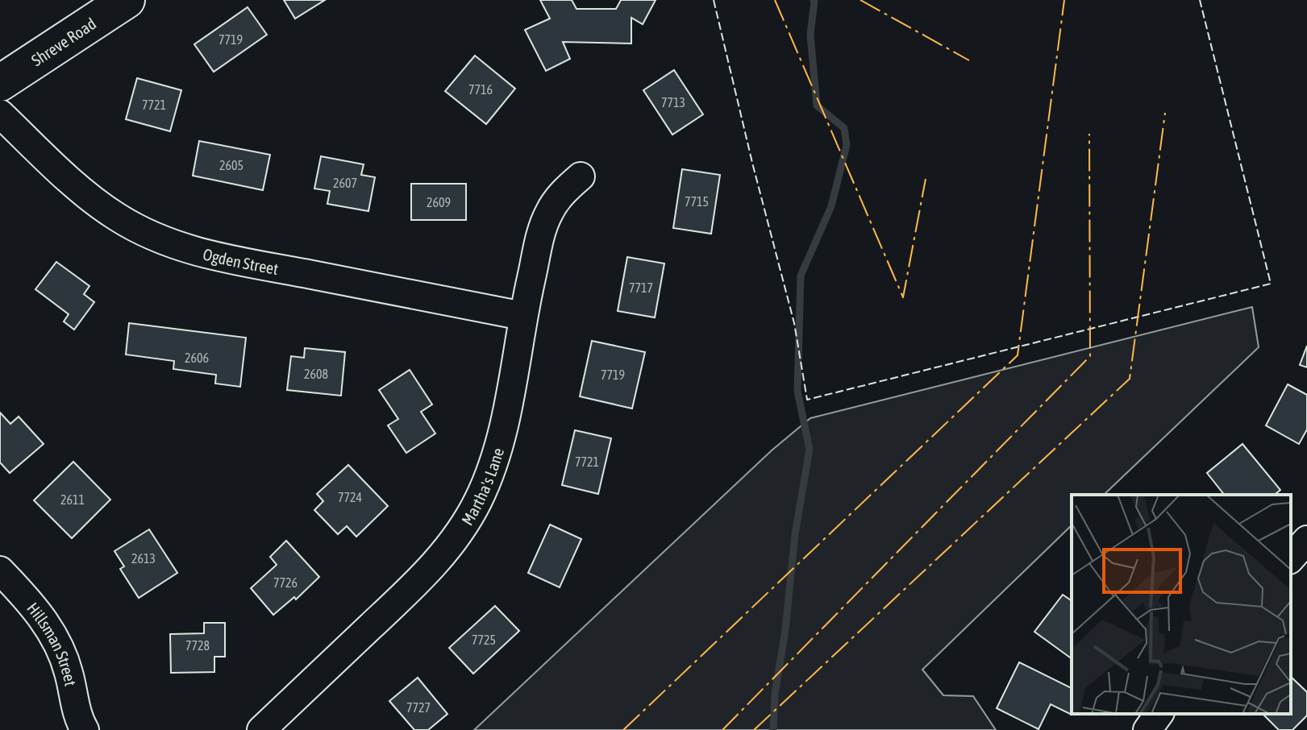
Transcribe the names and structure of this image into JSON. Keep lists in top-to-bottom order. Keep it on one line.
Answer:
{"streets":{"main road":["Shreve Road"],"street":["Ogden Street","Martha's Lane","Hillsman Street"]},"crossings":[["Ogden Street","Martha's Lane"]],"house_numbers":["7719","7716","7713","7721","2605","2607","7715","2609","7717","2606","2608","7719","7721","7724","2611","2613","7726","7725","7728","7727"]}
